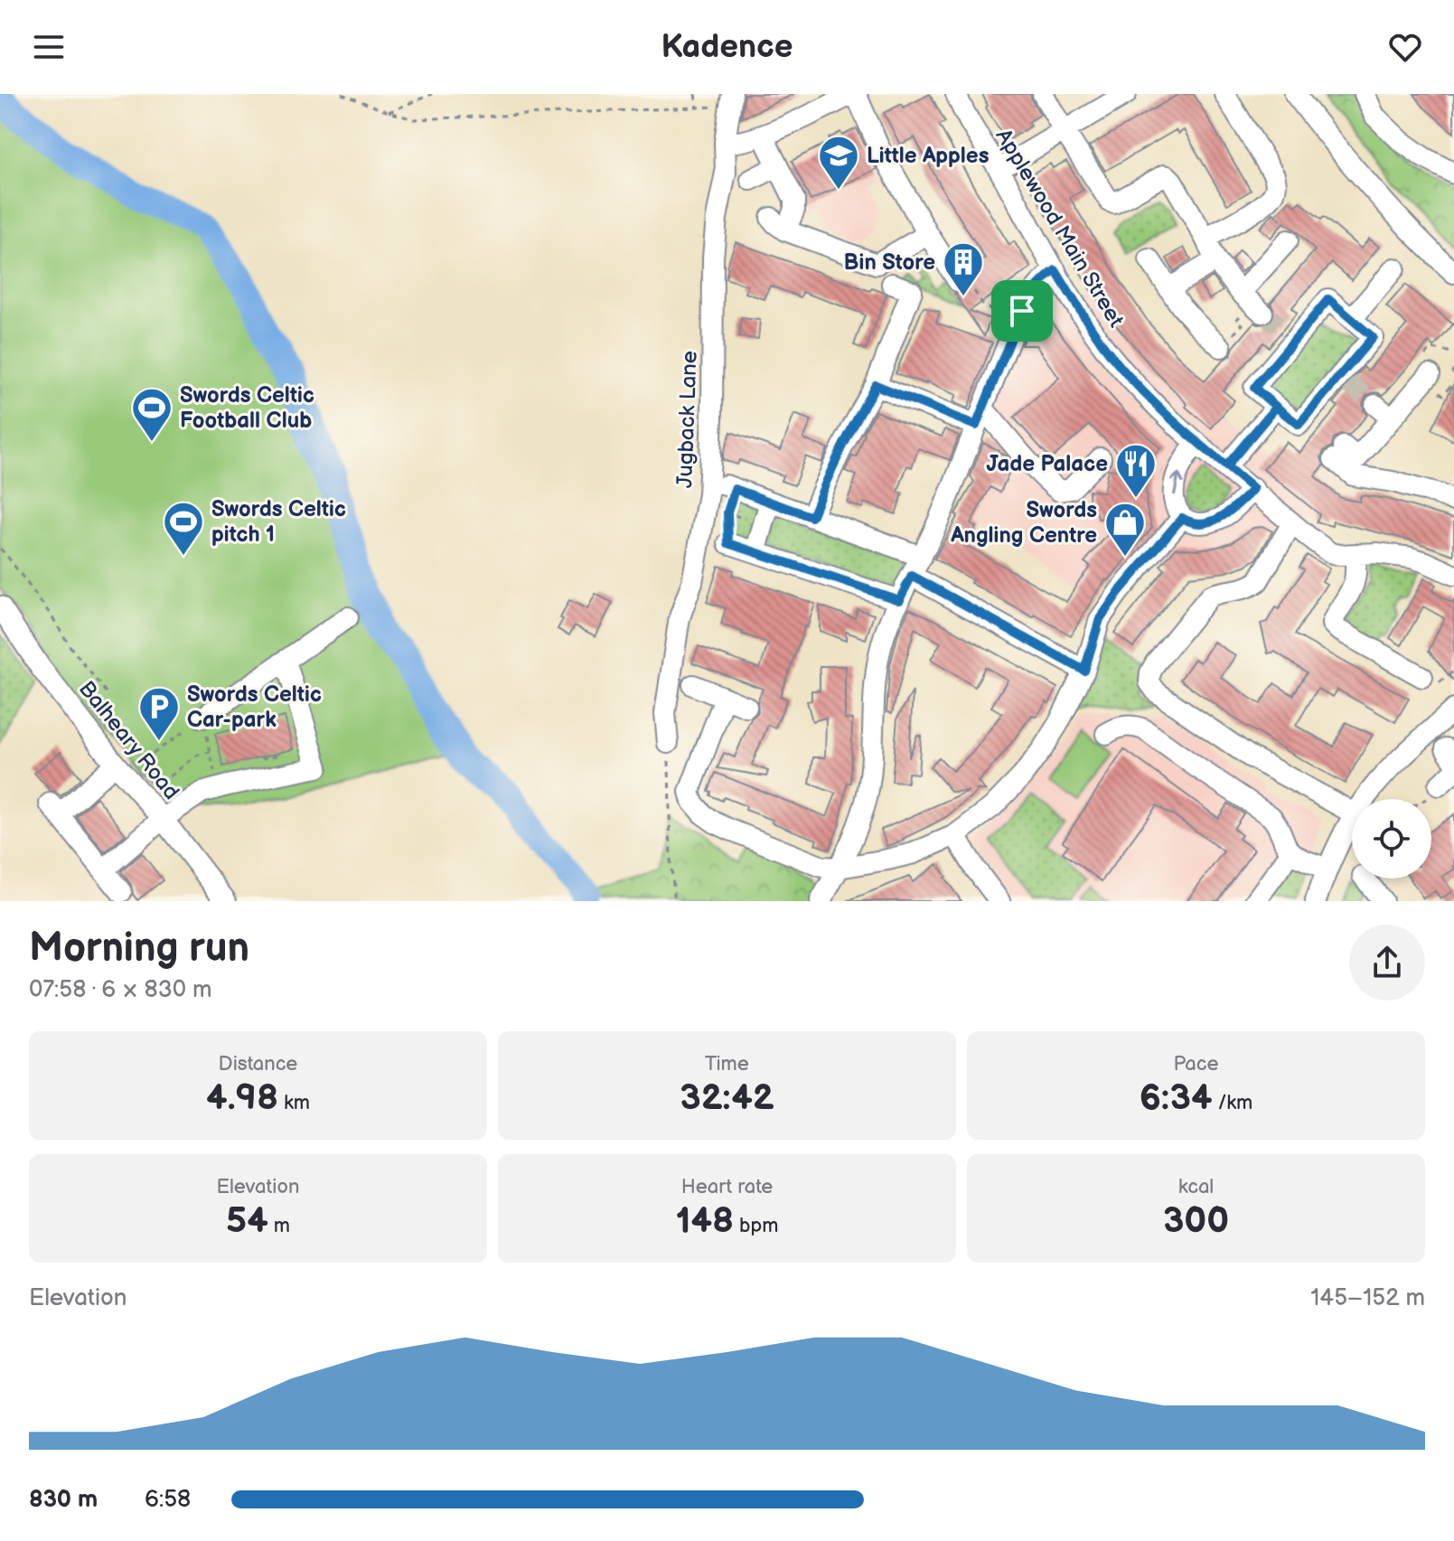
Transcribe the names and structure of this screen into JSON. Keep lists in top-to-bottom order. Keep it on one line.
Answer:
{"streets":{"street":["Applewood Main Street","Jugback Lane","Balheary Road"]},"places":{"school or university":["Little Apples"],"building":["Bin Store"],"sports":["Swords Celtic Football Club","Swords Celtic pitch 1"],"restaurant":["Jade Palace"],"shop":["Swords Angling Centre"],"parking":["Swords Celtic Car-park"]},"page":{"header":"Kadence","heading":["Morning run","07:58 · 6 × 830 m"],"stats":[["Distance","4.98 km"],["Time","32:42"],["Pace","6:34 /km"],["Elevation","54 m"],["Heart rate","148 bpm"],["kcal","300"]],"chart":["Elevation","145–152 m"],"list":[{"name":"830 m","note":"6:58"}]}}
